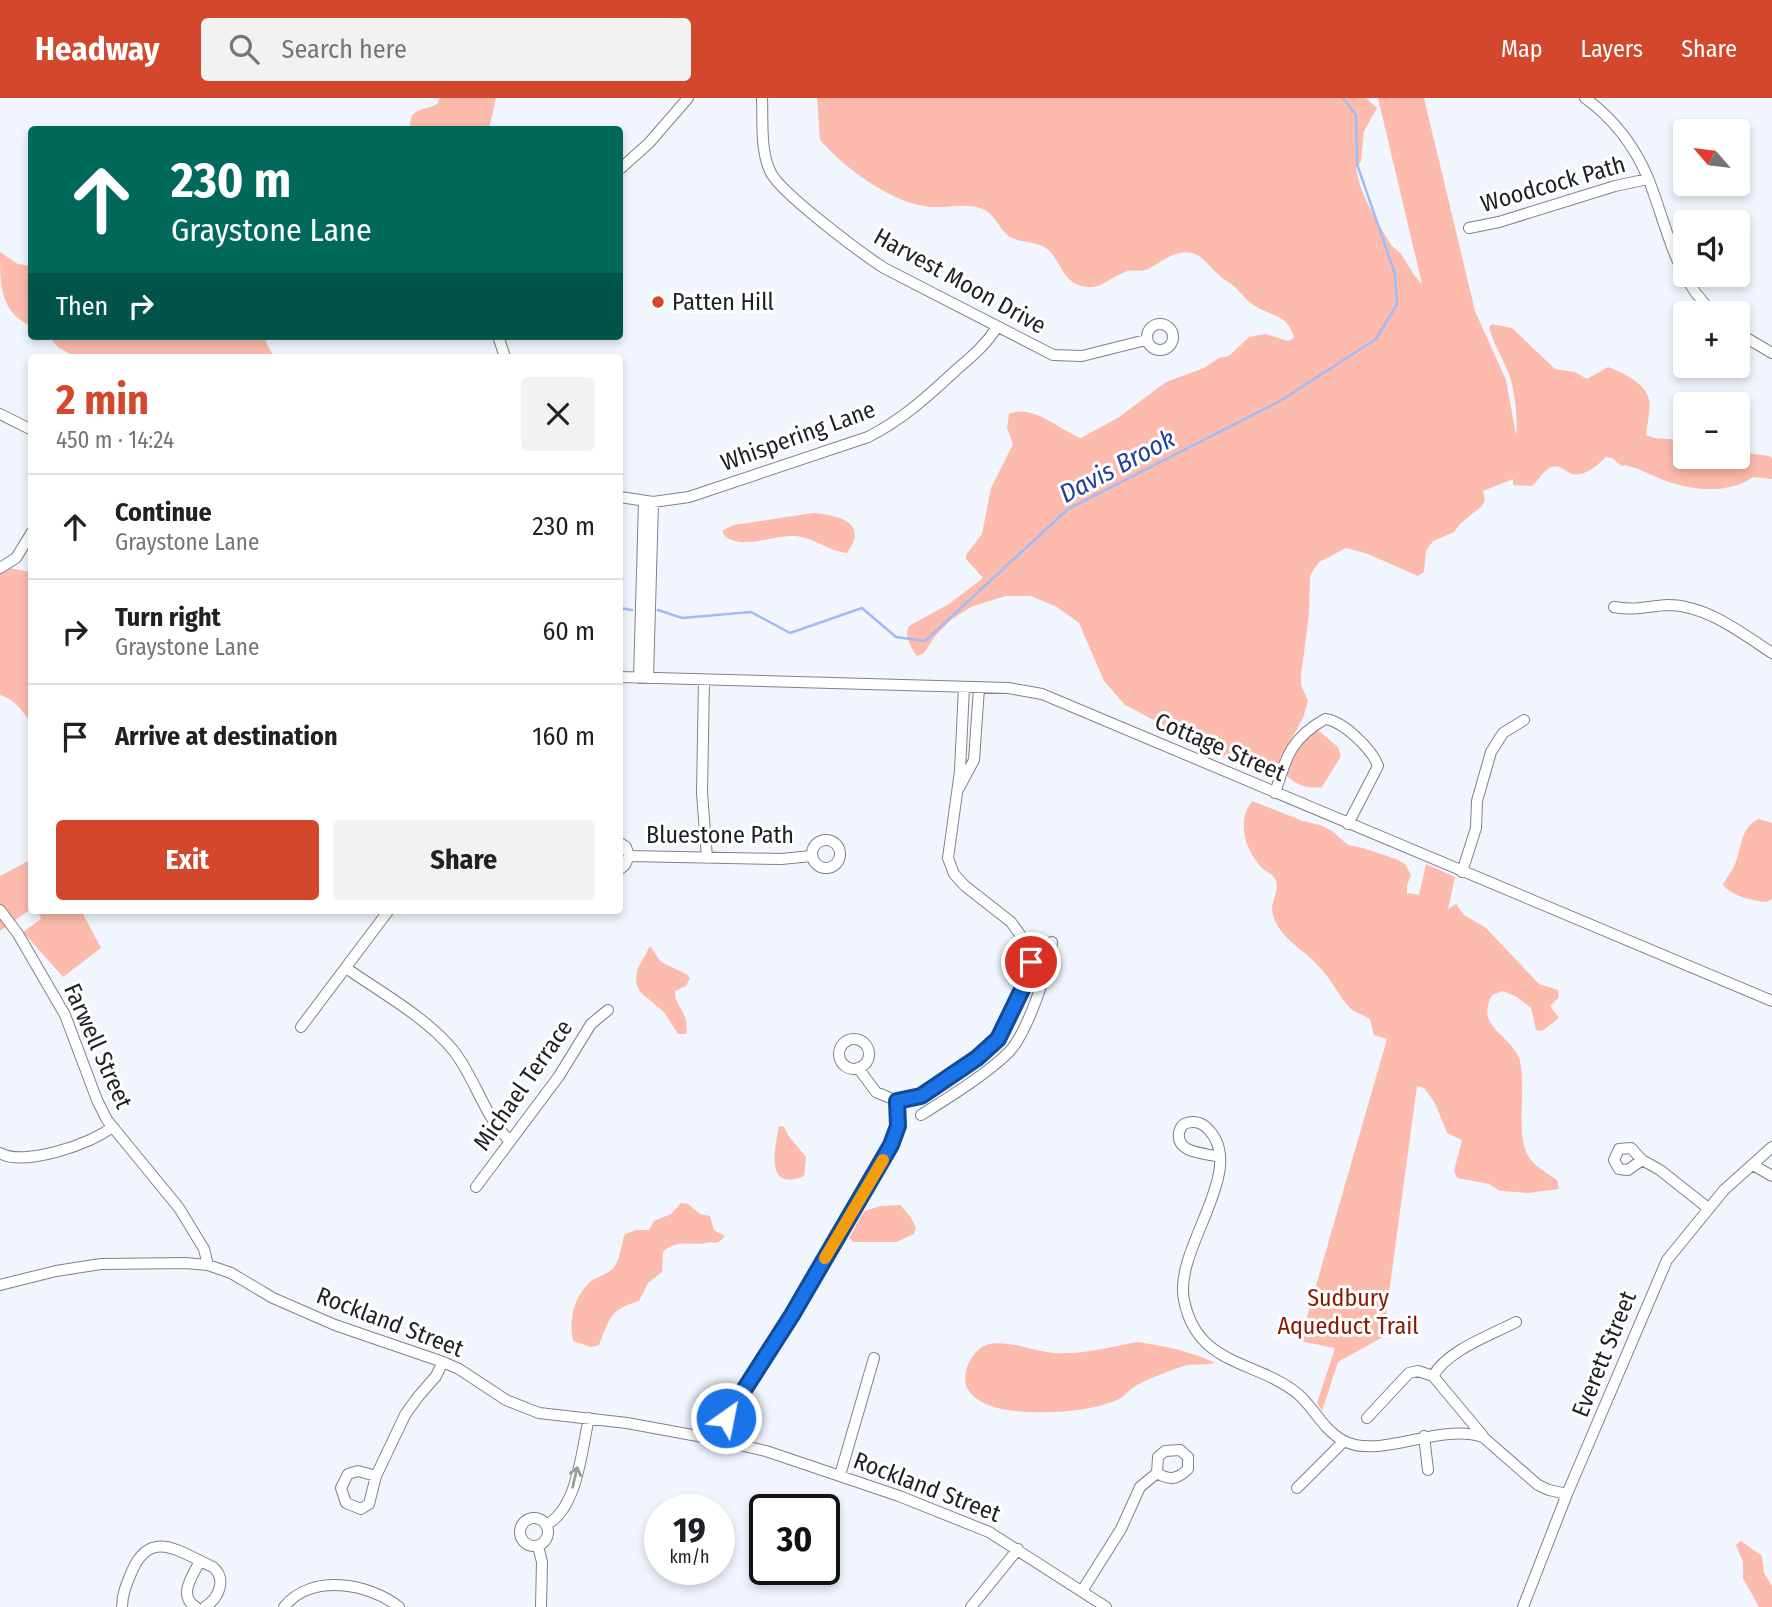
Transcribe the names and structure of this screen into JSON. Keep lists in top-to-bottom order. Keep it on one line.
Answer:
{"streets":{"street":["Woodcock Path","Harvest Moon Drive","Whispering Lane","Cottage Street","Bluestone Path","Farwell Street","Michael Terrace","Rockland Street","Everett Street"]},"crossings":[["Harvest Moon Drive","Whispering Lane"],["Farwell Street","Rockland Street"]],"water":["Davis Brook"],"parks":["Sudbury Aqueduct Trail"],"places":["Patten Hill"],"north":"top left","page":{"header":"Headway","search":"Search here","nav":["Map","Layers","Share"],"map_buttons":["+","−"],"turn":["230 m","Graystone Lane"],"then":"Then","heading":["2 min","450 m · 14:24"],"list":[{"name":"Continue","note":"Graystone Lane","value":"230 m"},{"name":"Turn right","note":"Graystone Lane","value":"60 m"},{"name":"Arrive at destination","value":"160 m"}],"buttons":["Exit","Share"],"speed":"19 km/h","limit":"30"}}
